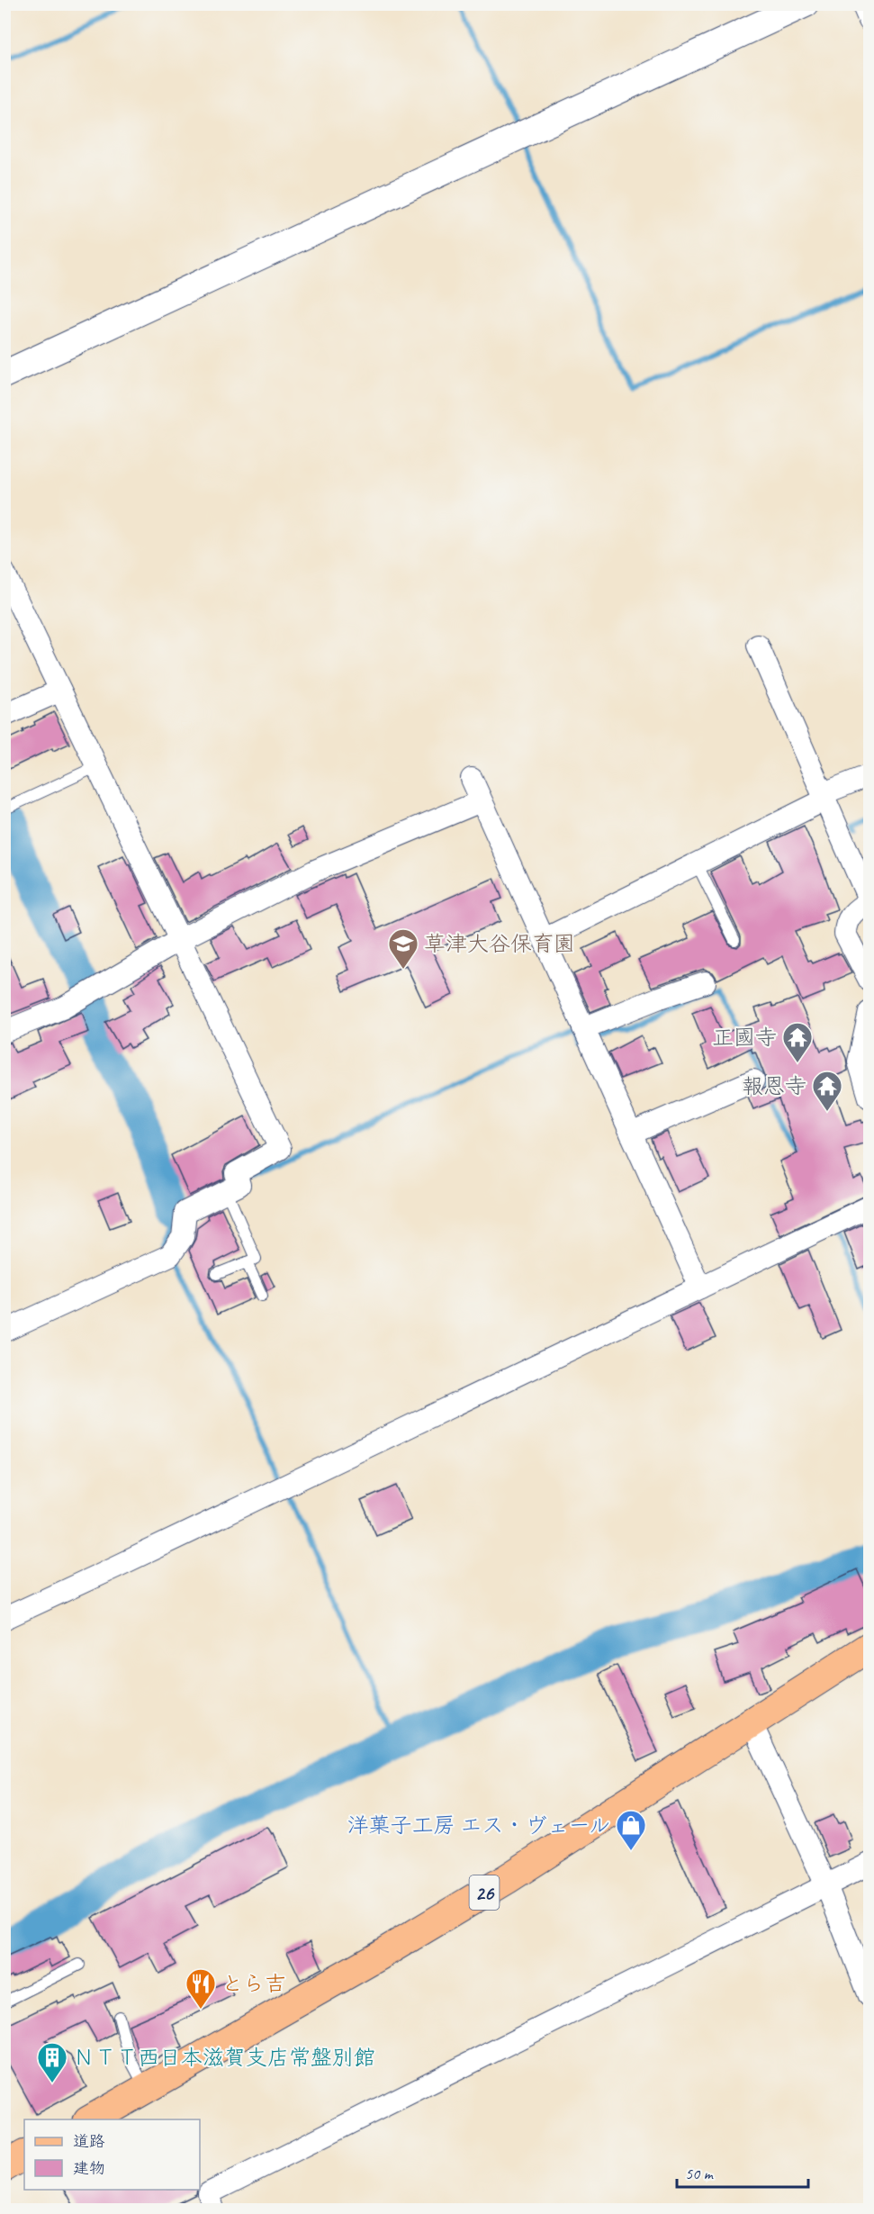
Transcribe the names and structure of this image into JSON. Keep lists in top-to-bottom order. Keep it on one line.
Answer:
{"streets":{"main road":["26"]},"places":{"school or university":["草津大谷保育園"],"temple":["正國寺","報恩寺"],"shop":["洋菓子工房 エス・ヴェール"],"restaurant":["とら吉"],"building":["ＮＴＴ西日本滋賀支店常盤別館"]},"legend":["道路","建物"],"scale_bar":"50 m"}
